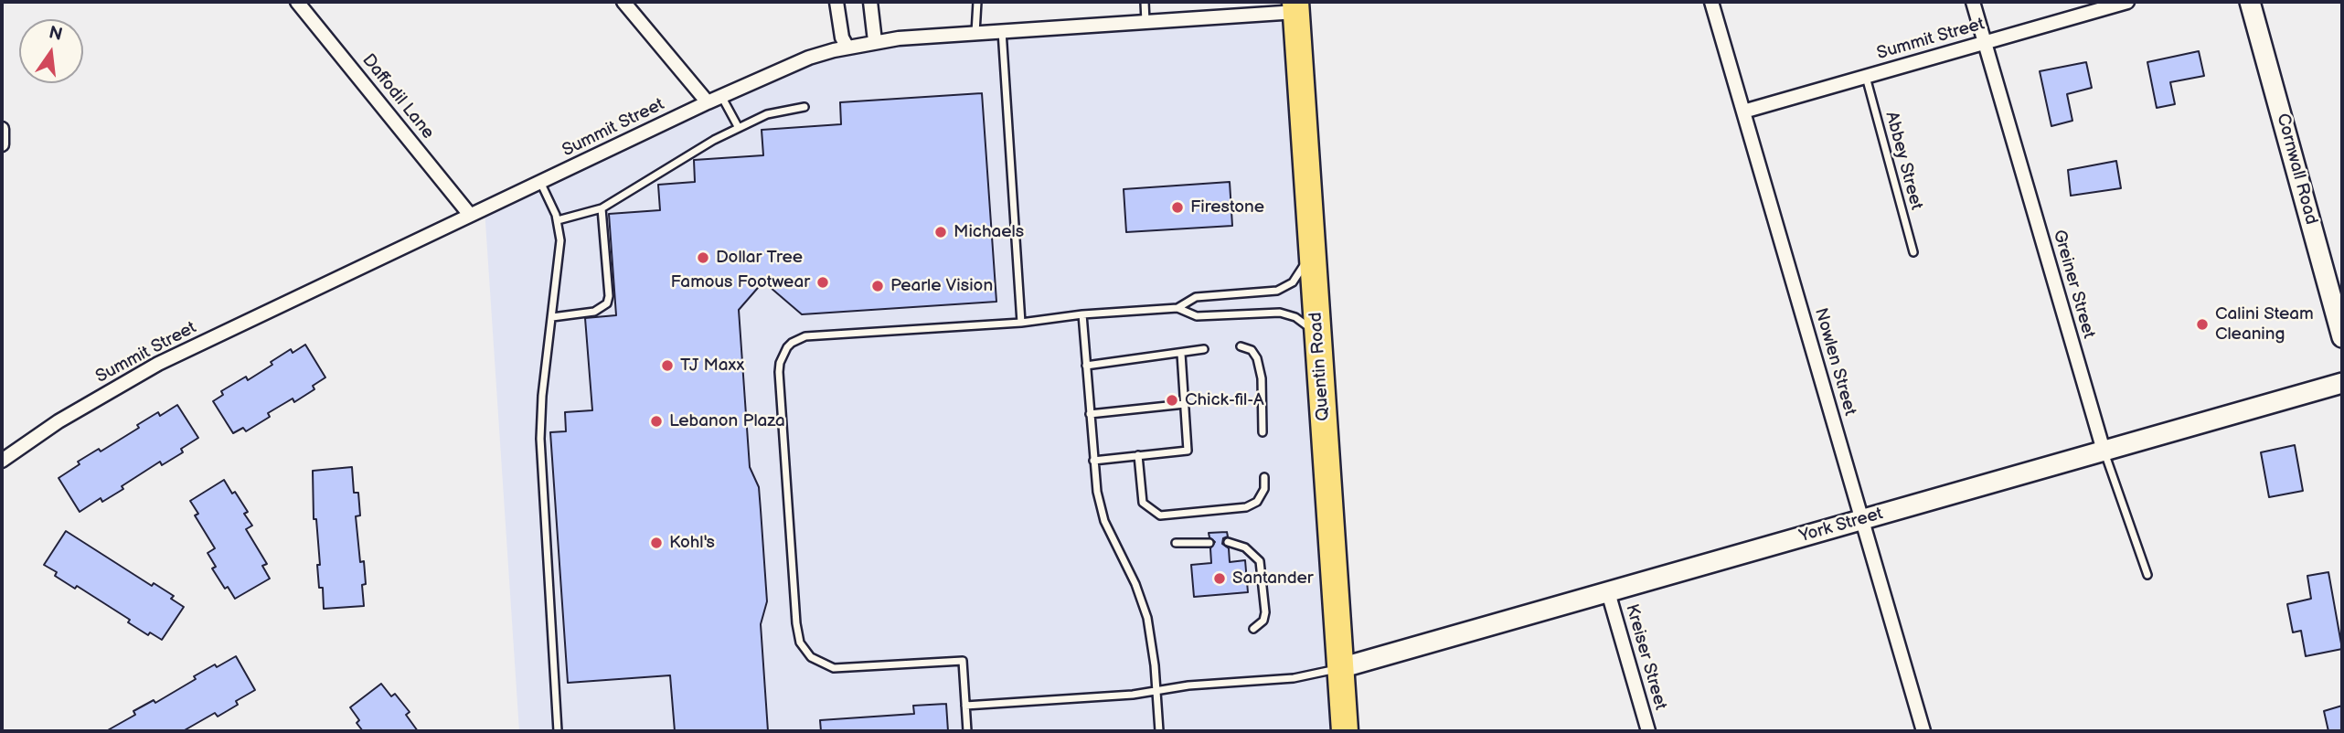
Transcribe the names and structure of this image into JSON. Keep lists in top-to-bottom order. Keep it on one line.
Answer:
{"streets":{"highway":["Quentin Road"],"street":["Summit Street","Daffodil Lane","Cornwall Road","Greiner Street","Nowlen Street","York Street","Kreiser Street"],"lane":["Abbey Street"]},"crossings":[["Summit Street","Daffodil Lane"],["Summit Street","Abbey Street"],["Summit Street","Greiner Street"],["Summit Street","Nowlen Street"],["Summit Street","Quentin Road"],["Greiner Street","York Street"],["Nowlen Street","York Street"],["Quentin Road","York Street"],["York Street","Kreiser Street"]],"places":["Firestone","Michaels","Dollar Tree","Famous Footwear","Pearle Vision","Calini Steam Cleaning","TJ Maxx","Chick-fil-A","Lebanon Plaza","Kohl's","Santander"],"north":"top"}
